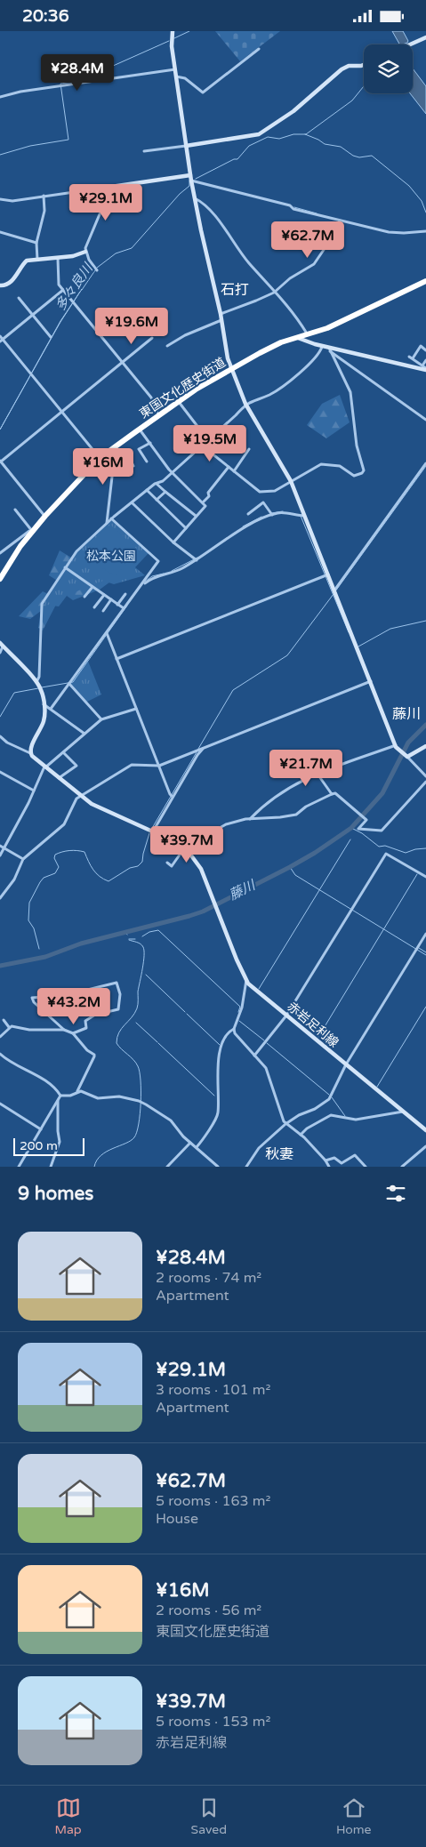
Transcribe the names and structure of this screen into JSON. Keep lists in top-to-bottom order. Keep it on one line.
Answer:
{"streets":{"highway":["東国文化歴史街道"],"street":["赤岩足利線"]},"districts":["石打","藤川","秋妻"],"water":["多々良川","藤川"],"parks":["松本公園"],"scale_bar":"200 m","page":{"status":"20:36","price":["¥28.4M","¥29.1M","¥62.7M","¥19.6M","¥19.5M","¥16M","¥21.7M","¥39.7M","¥43.2M"],"scale":"200 m","heading":"9 homes","list":[{"name":"¥28.4M","note":"2 rooms · 74 m² · Apartment"},{"name":"¥29.1M","note":"3 rooms · 101 m² · Apartment"},{"name":"¥62.7M","note":"5 rooms · 163 m² · House"},{"name":"¥16M","note":"2 rooms · 56 m² · 東国文化歴史街道"},{"name":"¥39.7M","note":"5 rooms · 153 m² · 赤岩足利線"}],"tabs":["Map","Saved","Home"]}}
